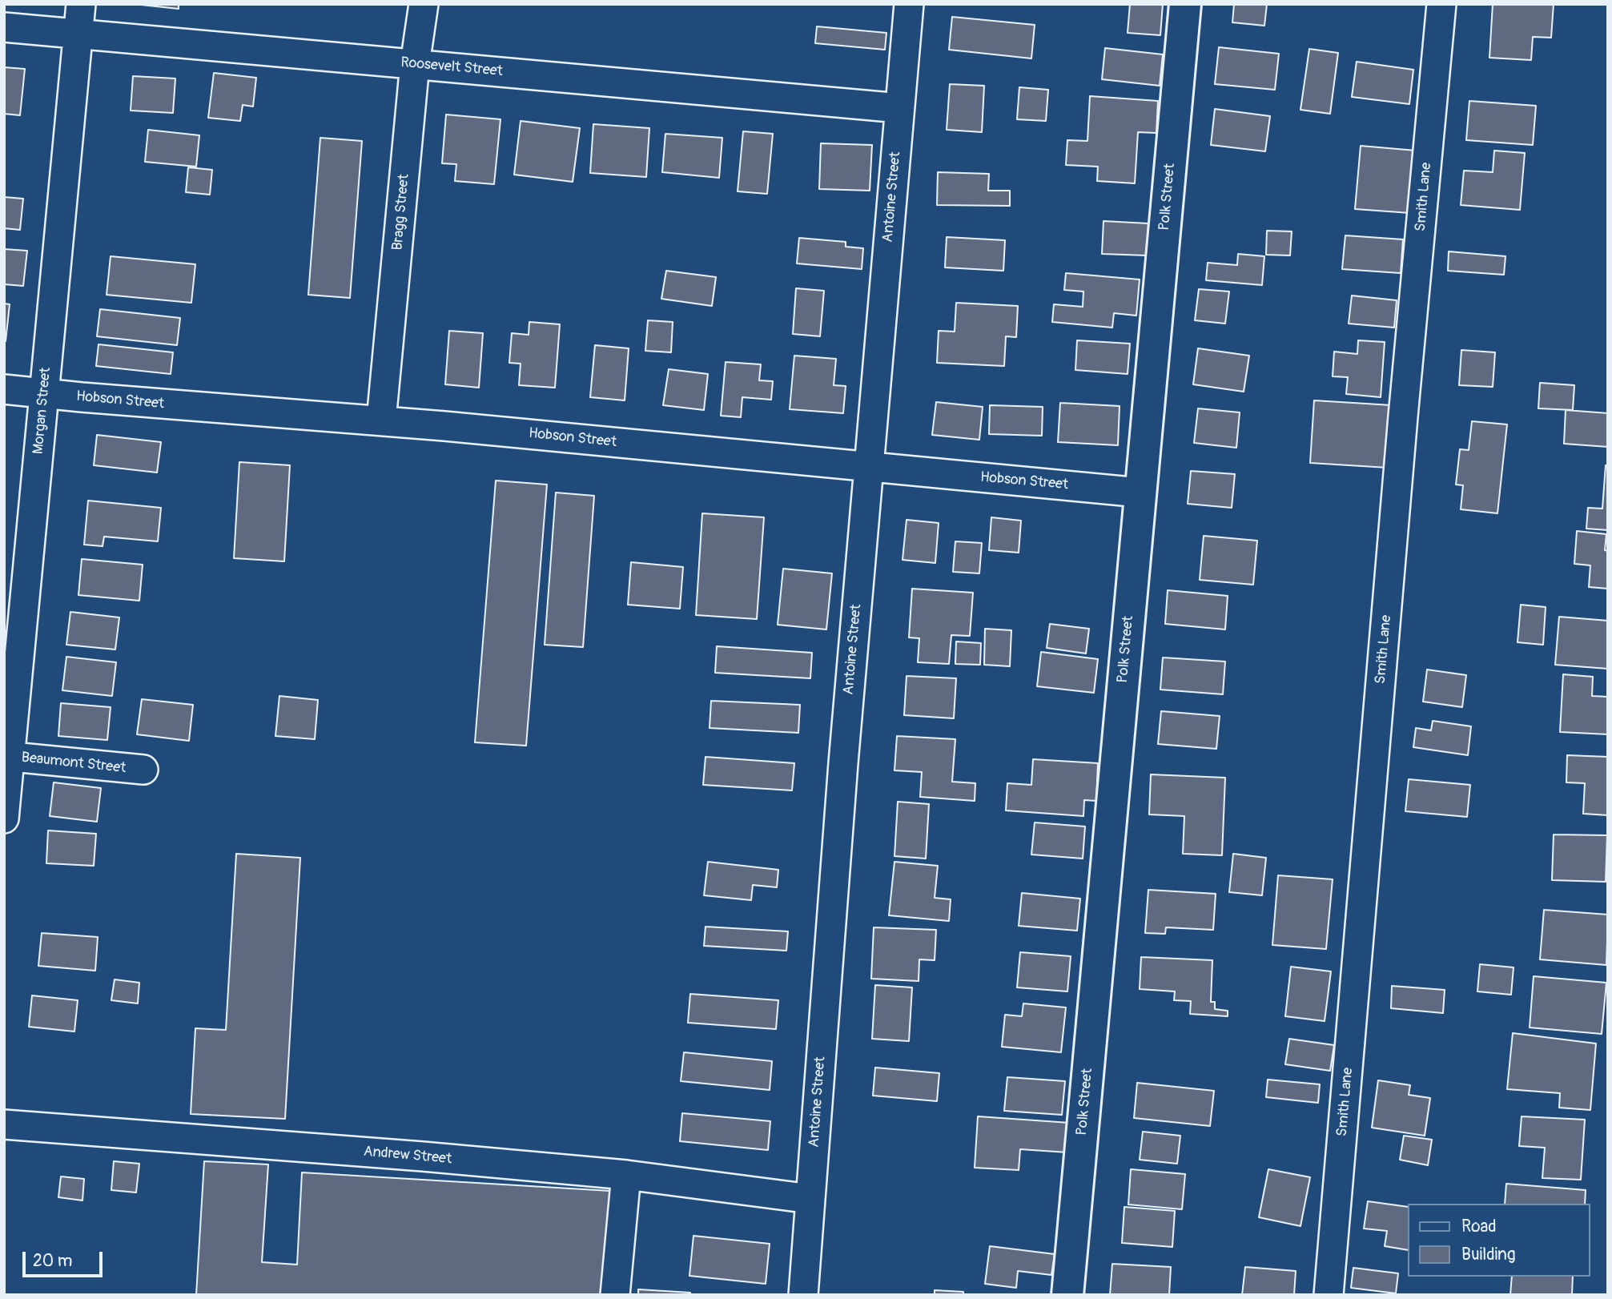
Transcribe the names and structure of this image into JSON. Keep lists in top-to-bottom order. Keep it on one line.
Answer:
{"streets":{"street":["Roosevelt Street","Antoine Street","Polk Street","Smith Lane","Bragg Street","Hobson Street","Morgan Street","Beaumont Street","Andrew Street"]},"crossings":[["Roosevelt Street","Antoine Street"],["Roosevelt Street","Bragg Street"],["Roosevelt Street","Morgan Street"],["Antoine Street","Hobson Street"],["Antoine Street","Andrew Street"],["Polk Street","Hobson Street"],["Bragg Street","Hobson Street"],["Hobson Street","Morgan Street"],["Morgan Street","Beaumont Street"]],"legend":["Road","Building"],"scale_bar":"20 m"}
